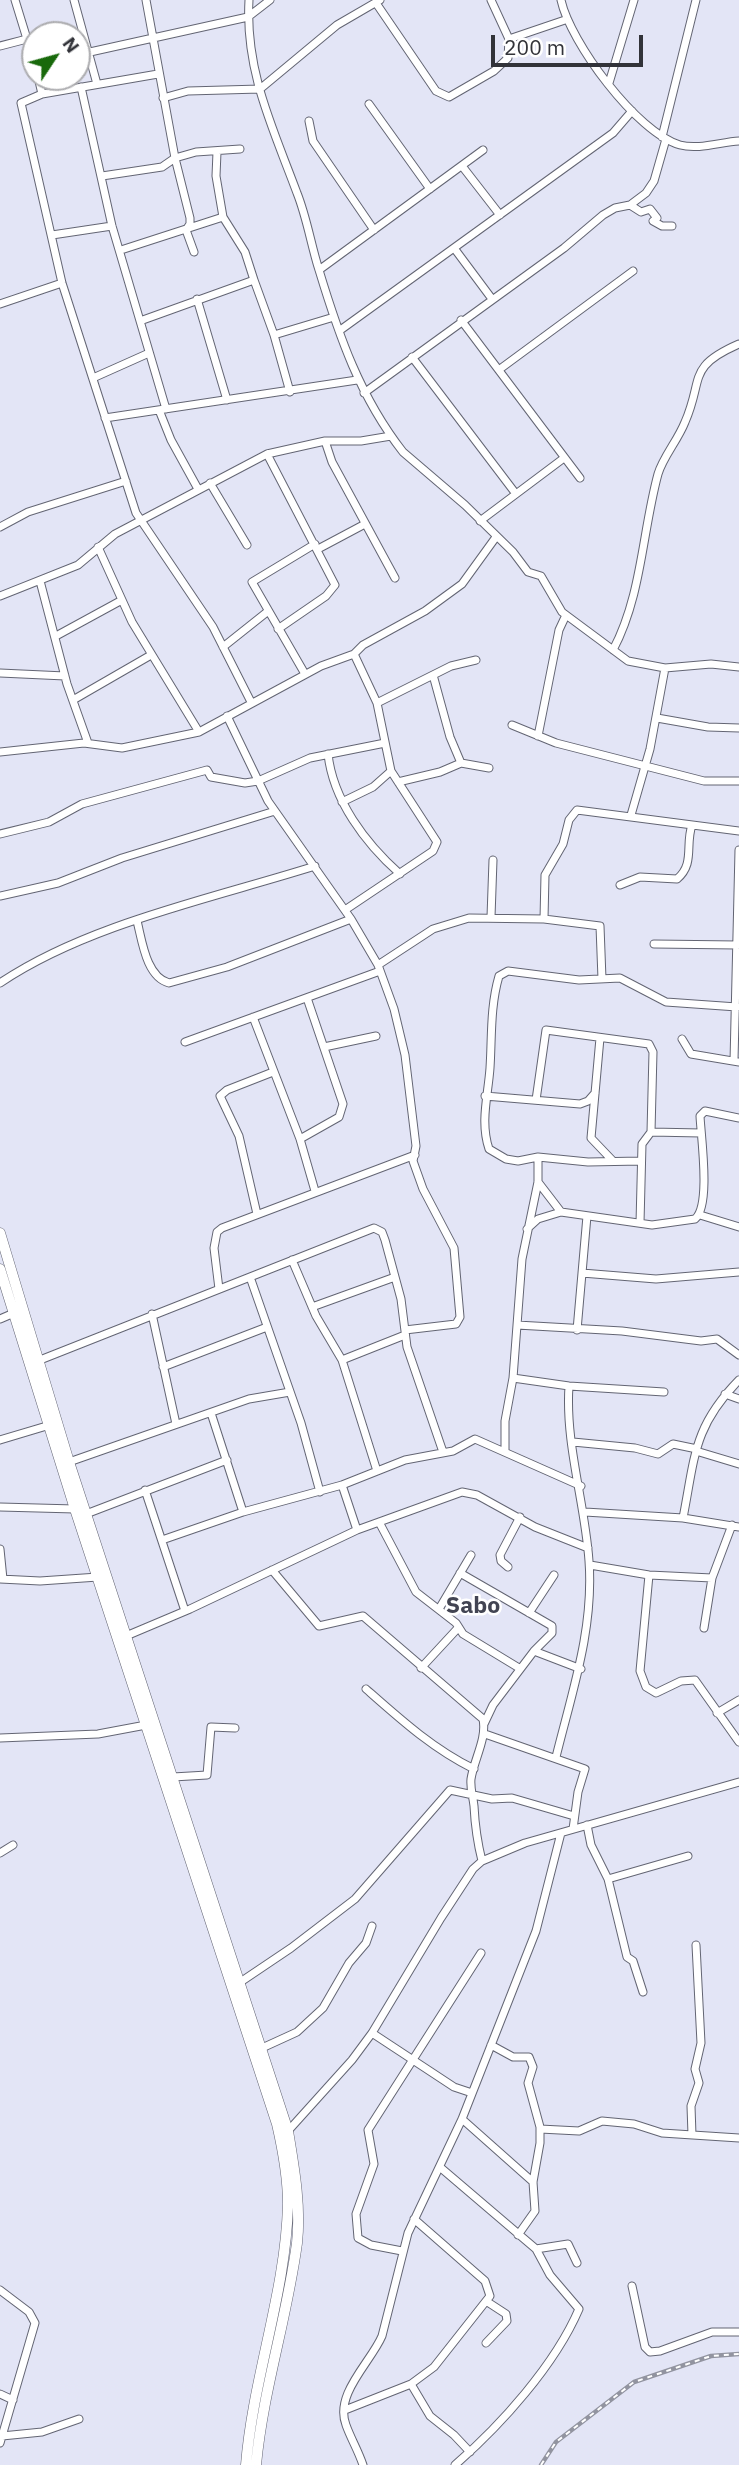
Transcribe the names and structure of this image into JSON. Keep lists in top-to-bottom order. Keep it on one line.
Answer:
{"districts":["Sabo"],"scale_bar":"200 m","north":"top right"}
